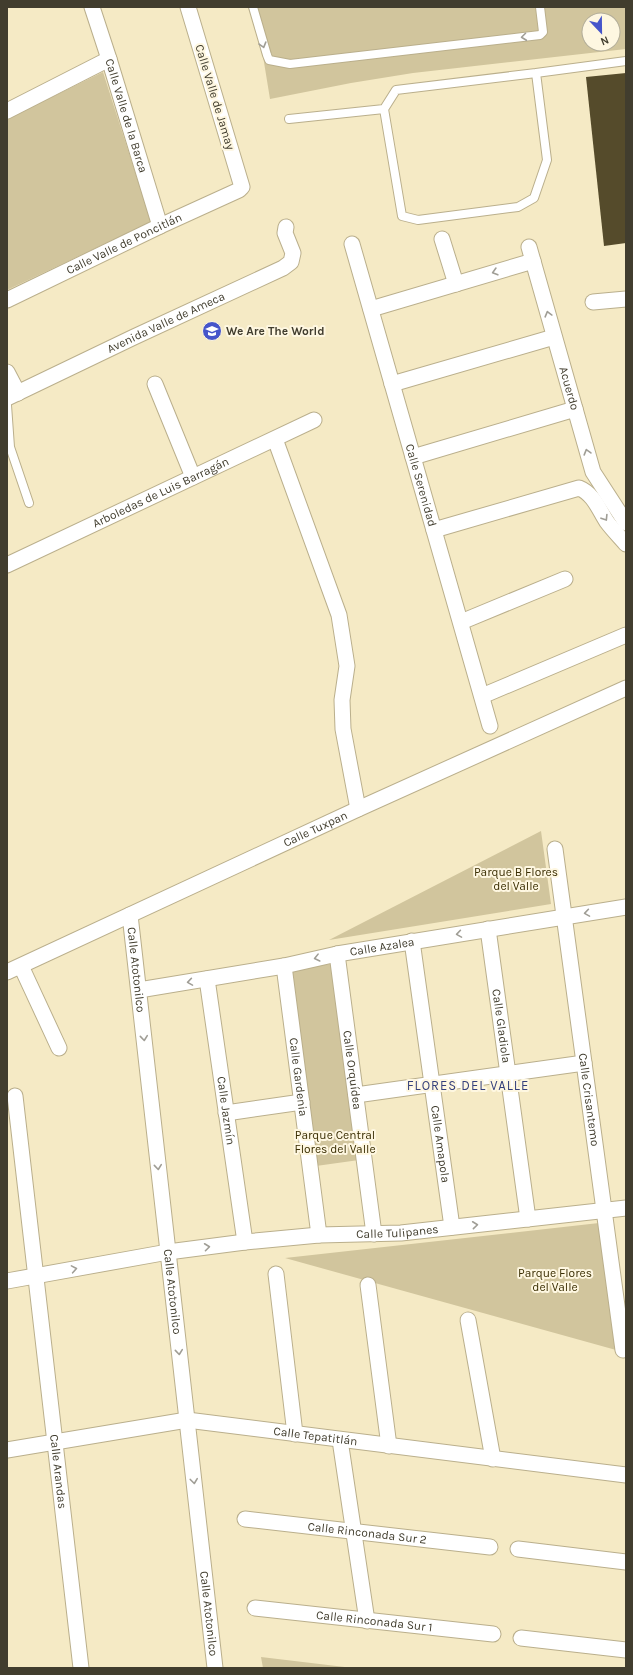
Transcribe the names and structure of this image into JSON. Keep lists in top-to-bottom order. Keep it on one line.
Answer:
{"streets":{"street":["Calle Valle de Jamay","Calle Valle de la Barca","Calle Valle de Poncitlán","Avenida Valle de Ameca","Acuerdo","Calle Serenidad","Arboledas de Luis Barragán","Calle Tuxpan","Calle Azalea","Calle Atotonilco","Calle Gladiola","Calle Orquídea","Calle Gardenia","Calle Crisantemo","Calle Jazmín","Calle Amapola","Calle Tulipanes","Calle Tepatitlán","Calle Arandas","Calle Rinconada Sur 2","Calle Rinconada Sur 1"]},"crossings":[["Calle Valle de Jamay","Calle Valle de Poncitlán"],["Calle Valle de la Barca","Calle Valle de Poncitlán"],["Calle Tuxpan","Calle Atotonilco"],["Calle Azalea","Calle Atotonilco"],["Calle Azalea","Calle Gladiola"],["Calle Azalea","Calle Orquídea"],["Calle Azalea","Calle Gardenia"],["Calle Azalea","Calle Crisantemo"],["Calle Azalea","Calle Jazmín"],["Calle Azalea","Calle Amapola"],["Calle Atotonilco","Calle Tulipanes"],["Calle Atotonilco","Calle Tepatitlán"],["Calle Gladiola","Calle Tulipanes"],["Calle Orquídea","Calle Tulipanes"],["Calle Gardenia","Calle Tulipanes"],["Calle Crisantemo","Calle Tulipanes"],["Calle Jazmín","Calle Tulipanes"],["Calle Amapola","Calle Tulipanes"],["Calle Tulipanes","Calle Arandas"],["Calle Tepatitlán","Calle Arandas"]],"one_way":["Acuerdo","Calle Azalea","Calle Tulipanes"],"districts":["FLORES DEL VALLE"],"parks":["Parque B Flores del Valle","Parque Central Flores del Valle","Parque Flores del Valle"],"places":{"school or university":["We Are The World"]},"north":"bottom"}
